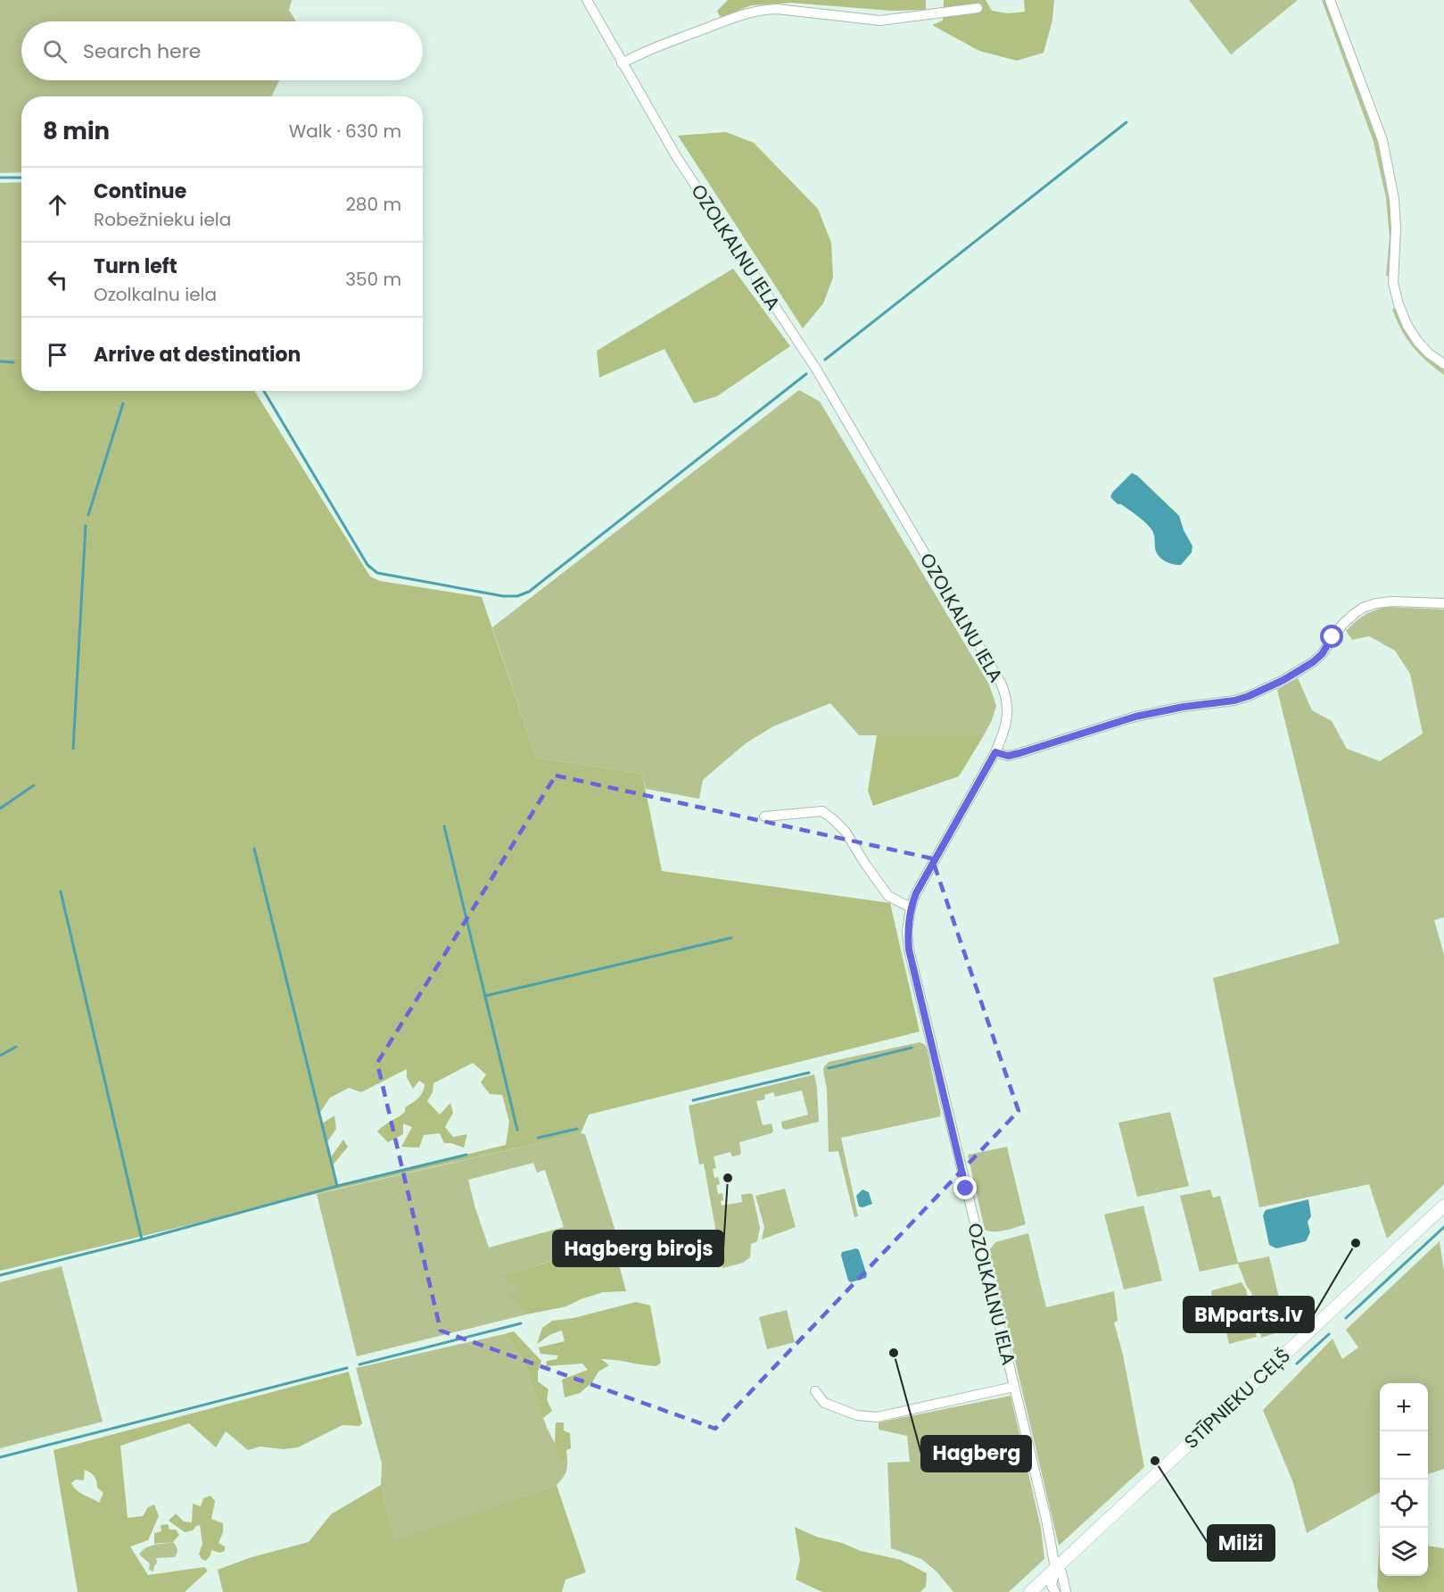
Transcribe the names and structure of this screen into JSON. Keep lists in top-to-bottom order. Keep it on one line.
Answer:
{"streets":{"main road":["STĪPNIEKU CEĻŠ"],"street":["OZOLKALNU IELA"]},"crossings":[["OZOLKALNU IELA","STĪPNIEKU CEĻŠ"]],"places":["Hagberg birojs","BMparts.lv","Hagberg","Milži"],"page":{"search":"Search here","heading":["8 min","Walk · 630 m"],"list":[["Continue","Robežnieku iela","280 m"],["Turn left","Ozolkalnu iela","350 m"],"Arrive at destination"],"map_buttons":["+","−"]}}
